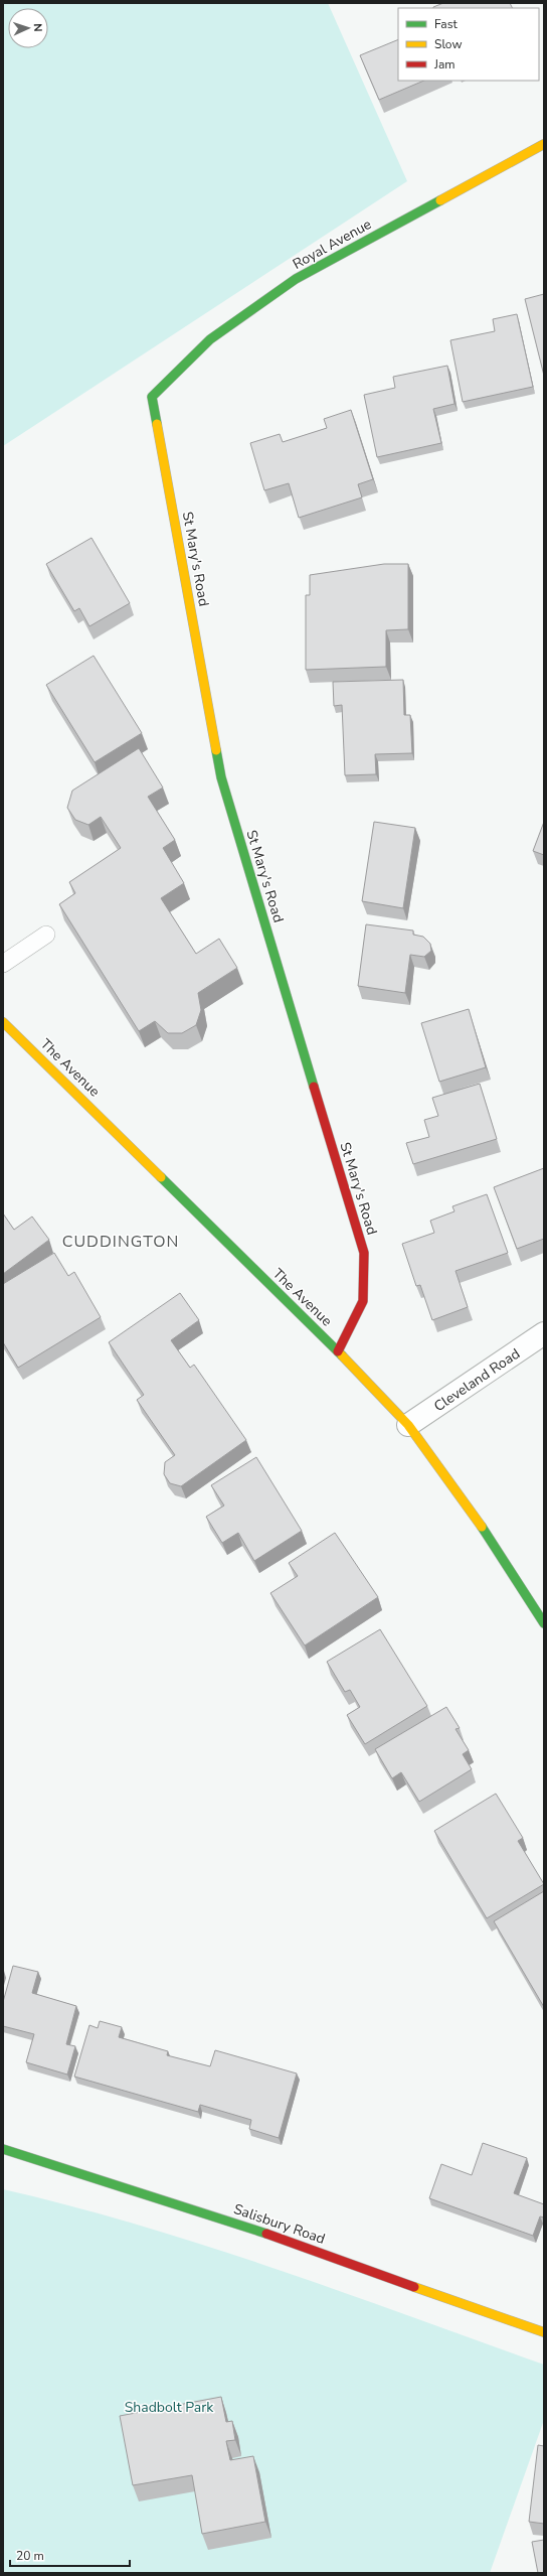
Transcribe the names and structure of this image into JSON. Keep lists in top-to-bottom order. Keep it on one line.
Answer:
{"streets":{"street":["Royal Avenue","St Mary's Road","The Avenue","Cleveland Road","Salisbury Road"]},"crossings":[["Royal Avenue","St Mary's Road"],["St Mary's Road","The Avenue"],["The Avenue","Cleveland Road"]],"districts":["CUDDINGTON"],"parks":["Shadbolt Park"],"legend":["Fast","Slow","Jam"],"scale_bar":"20 m","north":"right"}
